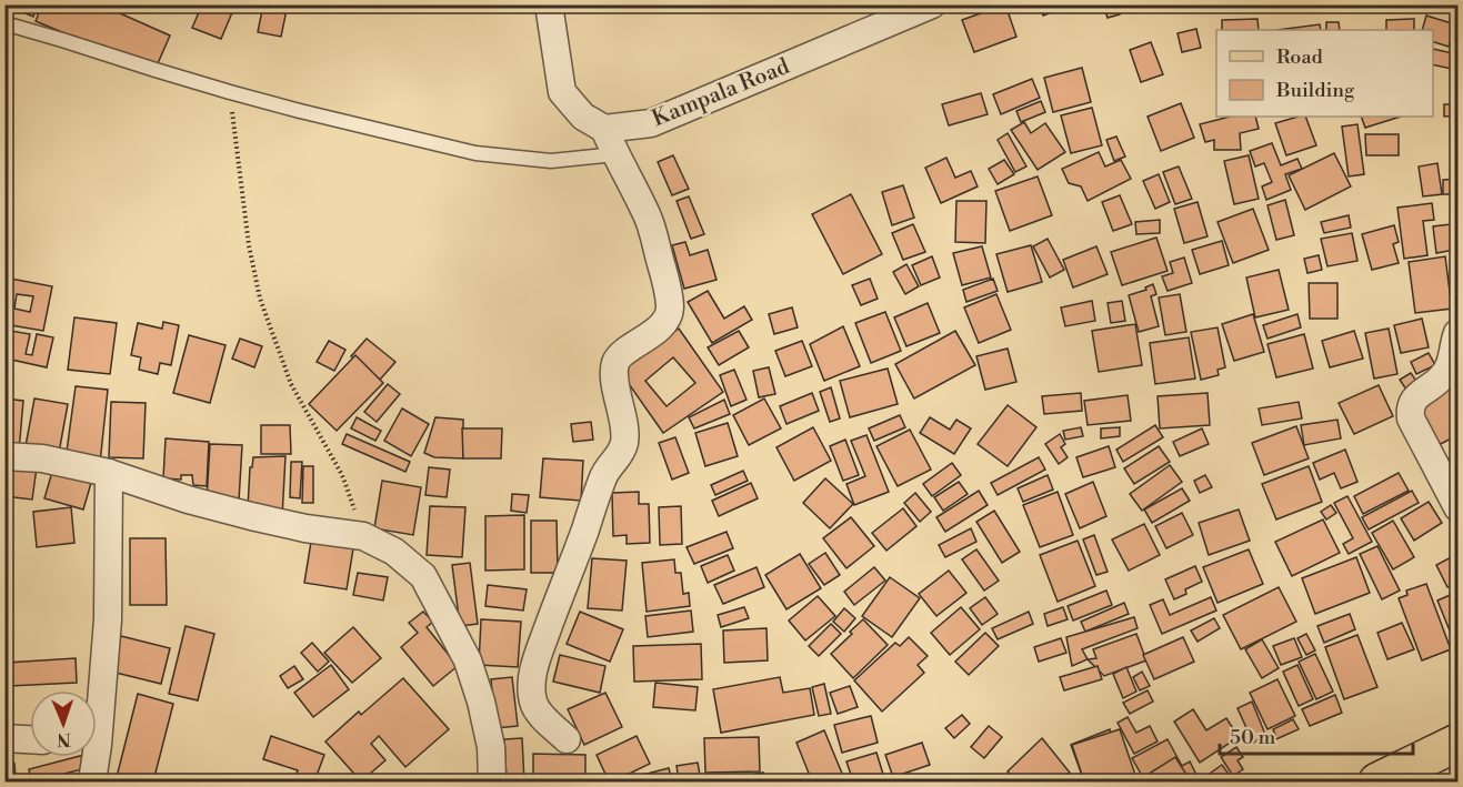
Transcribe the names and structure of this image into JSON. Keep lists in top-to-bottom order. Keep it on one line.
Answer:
{"streets":{"street":["Kampala Road"]},"legend":["Road","Building"],"scale_bar":"50 m","north":"bottom"}
